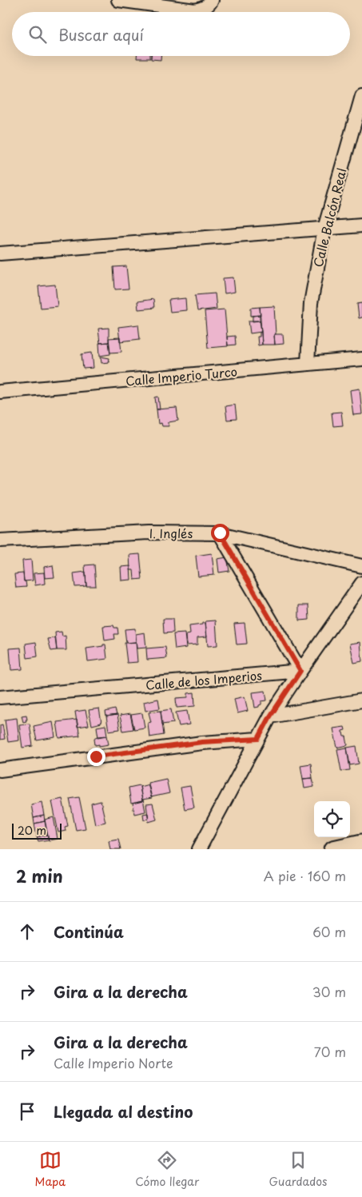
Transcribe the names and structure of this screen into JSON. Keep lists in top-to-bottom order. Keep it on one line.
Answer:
{"streets":{"street":["Calle Balcón Real","Calle Imperio Turco","I. Inglés","Calle de los Imperios"]},"crossings":[["Calle Balcón Real","Calle Imperio Turco"]],"scale_bar":"20 m","page":{"search":"Buscar aquí","scale":"20 m","heading":["2 min","A pie · 160 m"],"list":[["Continúa","60 m"],["Gira a la derecha","30 m"],["Gira a la derecha","Calle Imperio Norte","70 m"],"Llegada al destino"],"nav":["Mapa","Cómo llegar","Guardados"]}}
